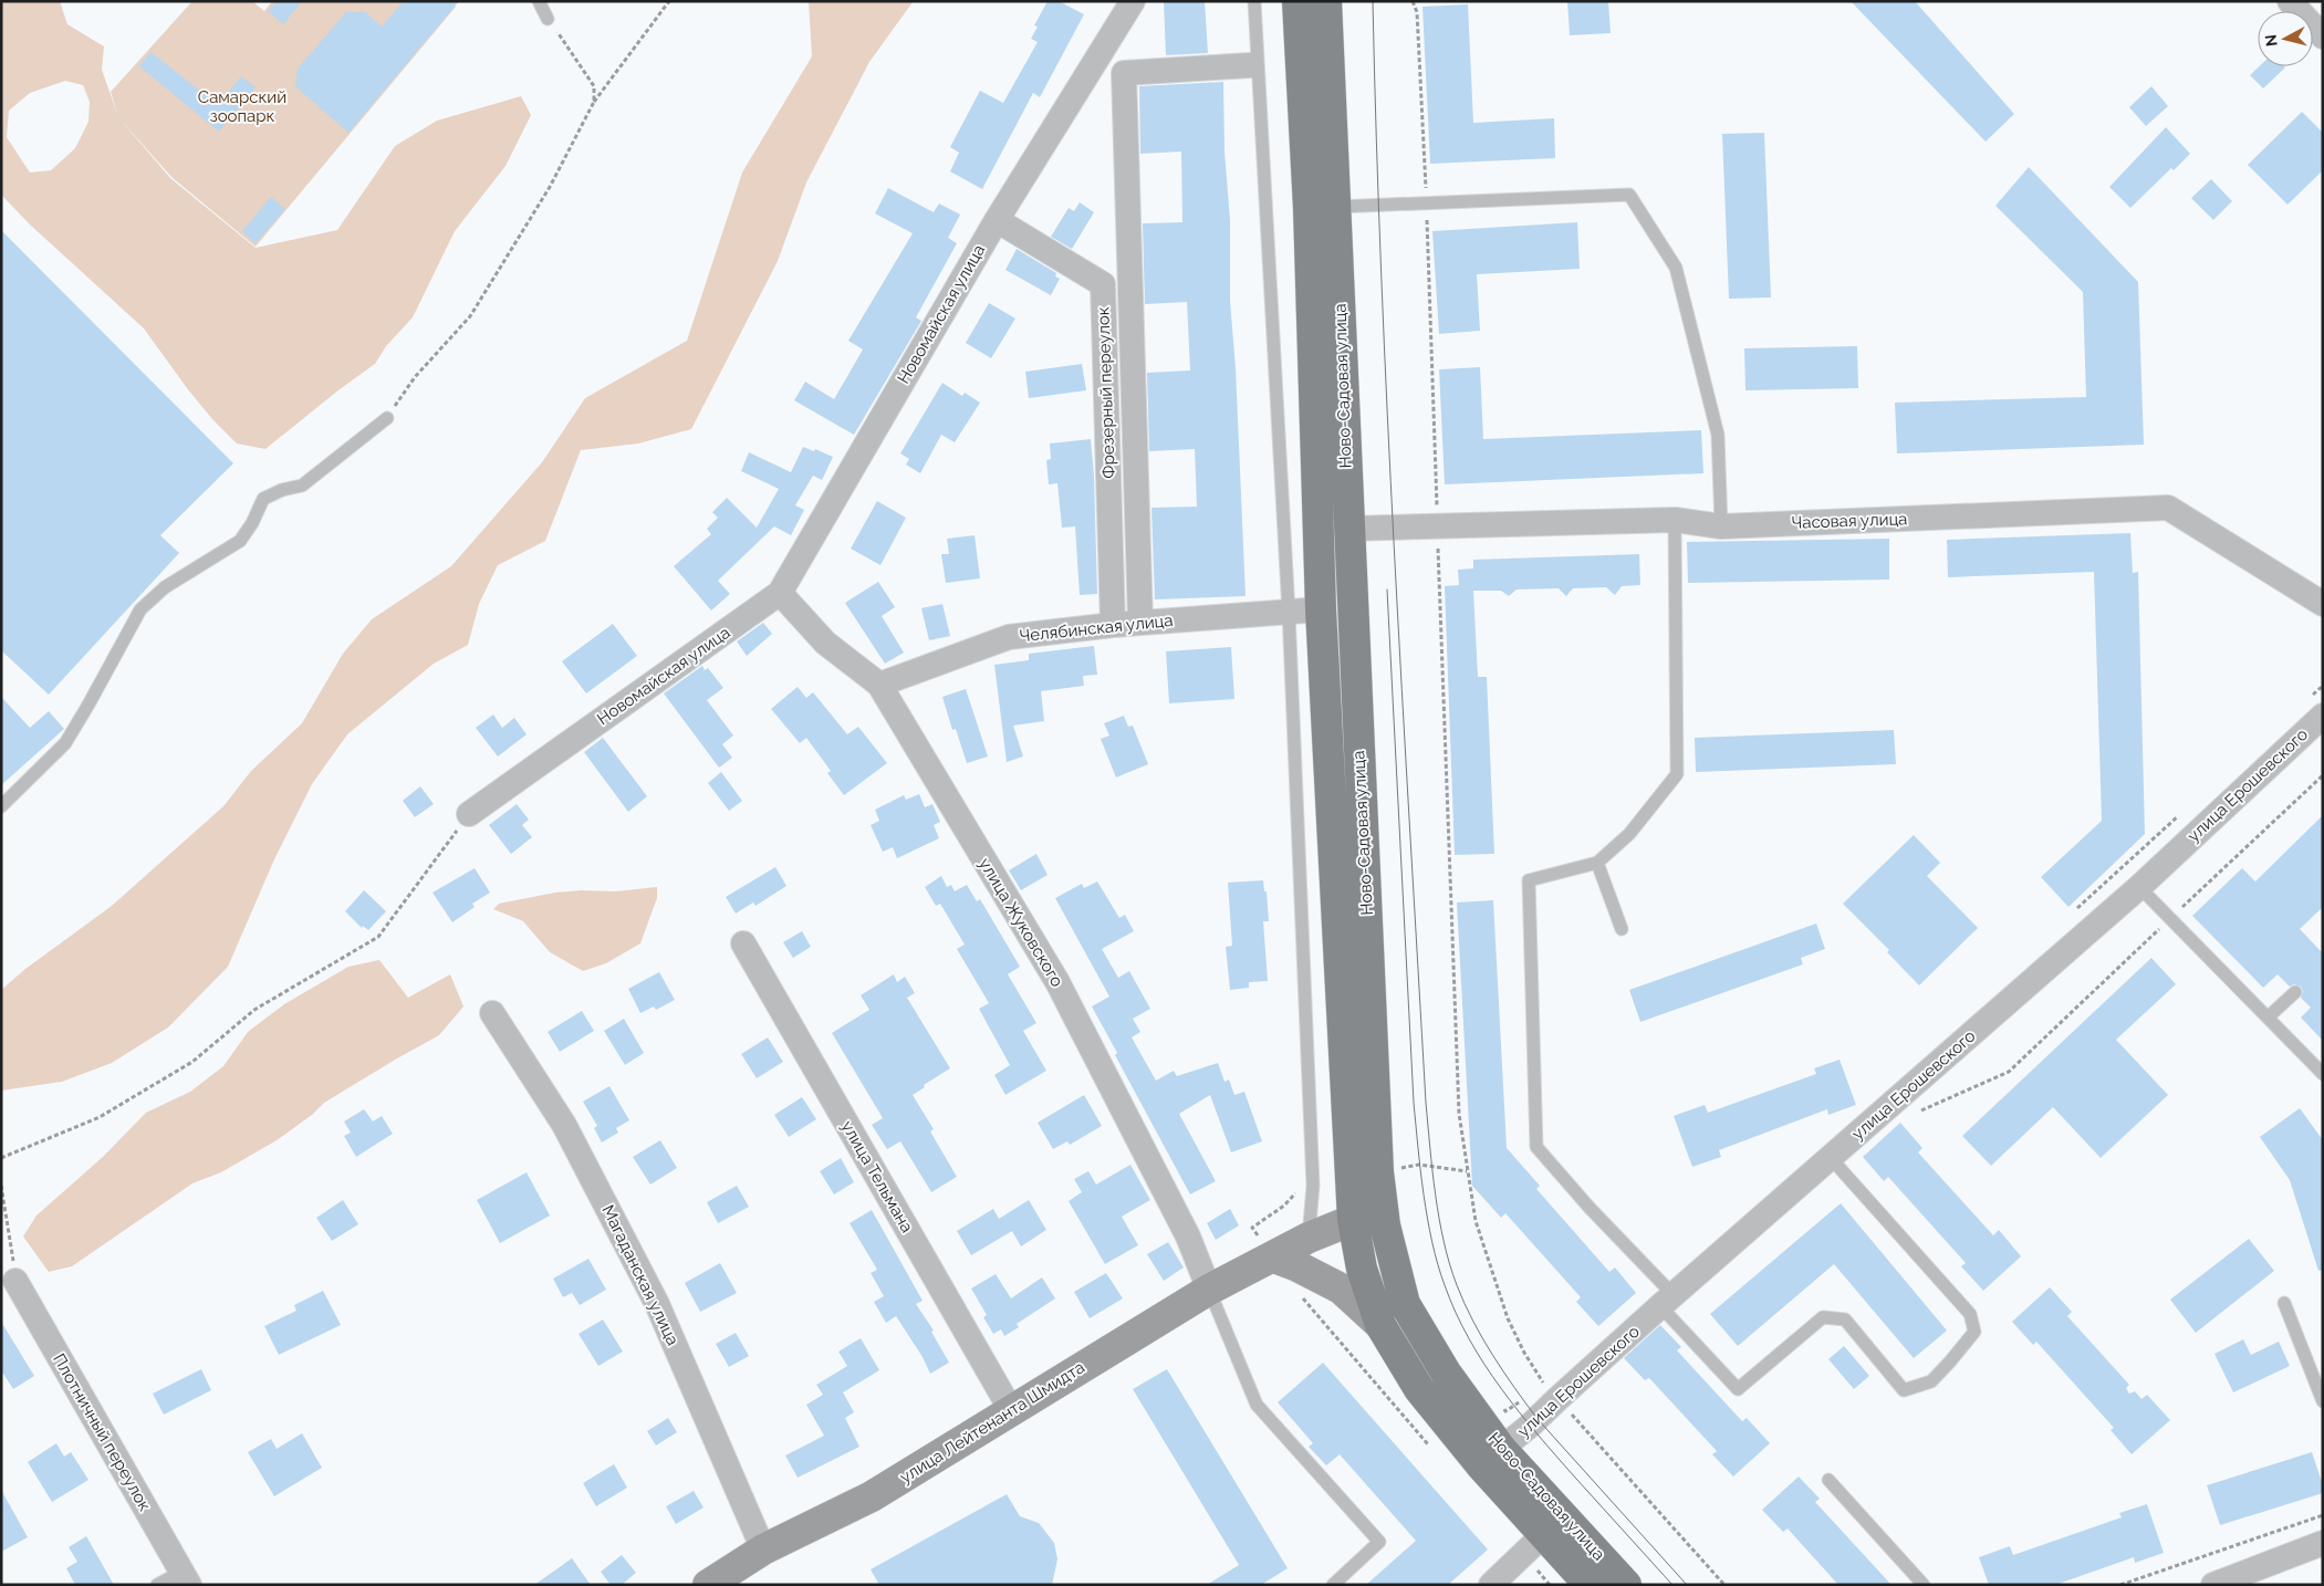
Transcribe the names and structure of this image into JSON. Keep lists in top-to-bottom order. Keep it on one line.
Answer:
{"streets":{"main road":["Ново-Садовая улица"],"street":["Новомайская улица","Фрезерный переулок","Часовая улица","Челябинская улица","улица Ерошевского","улица Жуковского","улица Тельмана","Магаданская улица","улица Лейтенанта Шмидта","Плотничный переулок"]},"crossings":[["Новомайская улица","Фрезерный переулок"],["Новомайская улица","улица Жуковского"],["Ново-Садовая улица","Часовая улица"],["Ново-Садовая улица","Челябинская улица"],["Ново-Садовая улица","улица Ерошевского"],["Ново-Садовая улица","улица Лейтенанта Шмидта"],["Фрезерный переулок","Челябинская улица"],["Челябинская улица","улица Жуковского"],["улица Жуковского","улица Лейтенанта Шмидта"],["улица Тельмана","улица Лейтенанта Шмидта"],["Магаданская улица","улица Лейтенанта Шмидта"]],"parks":["Самарский зоопарк"],"north":"left"}
